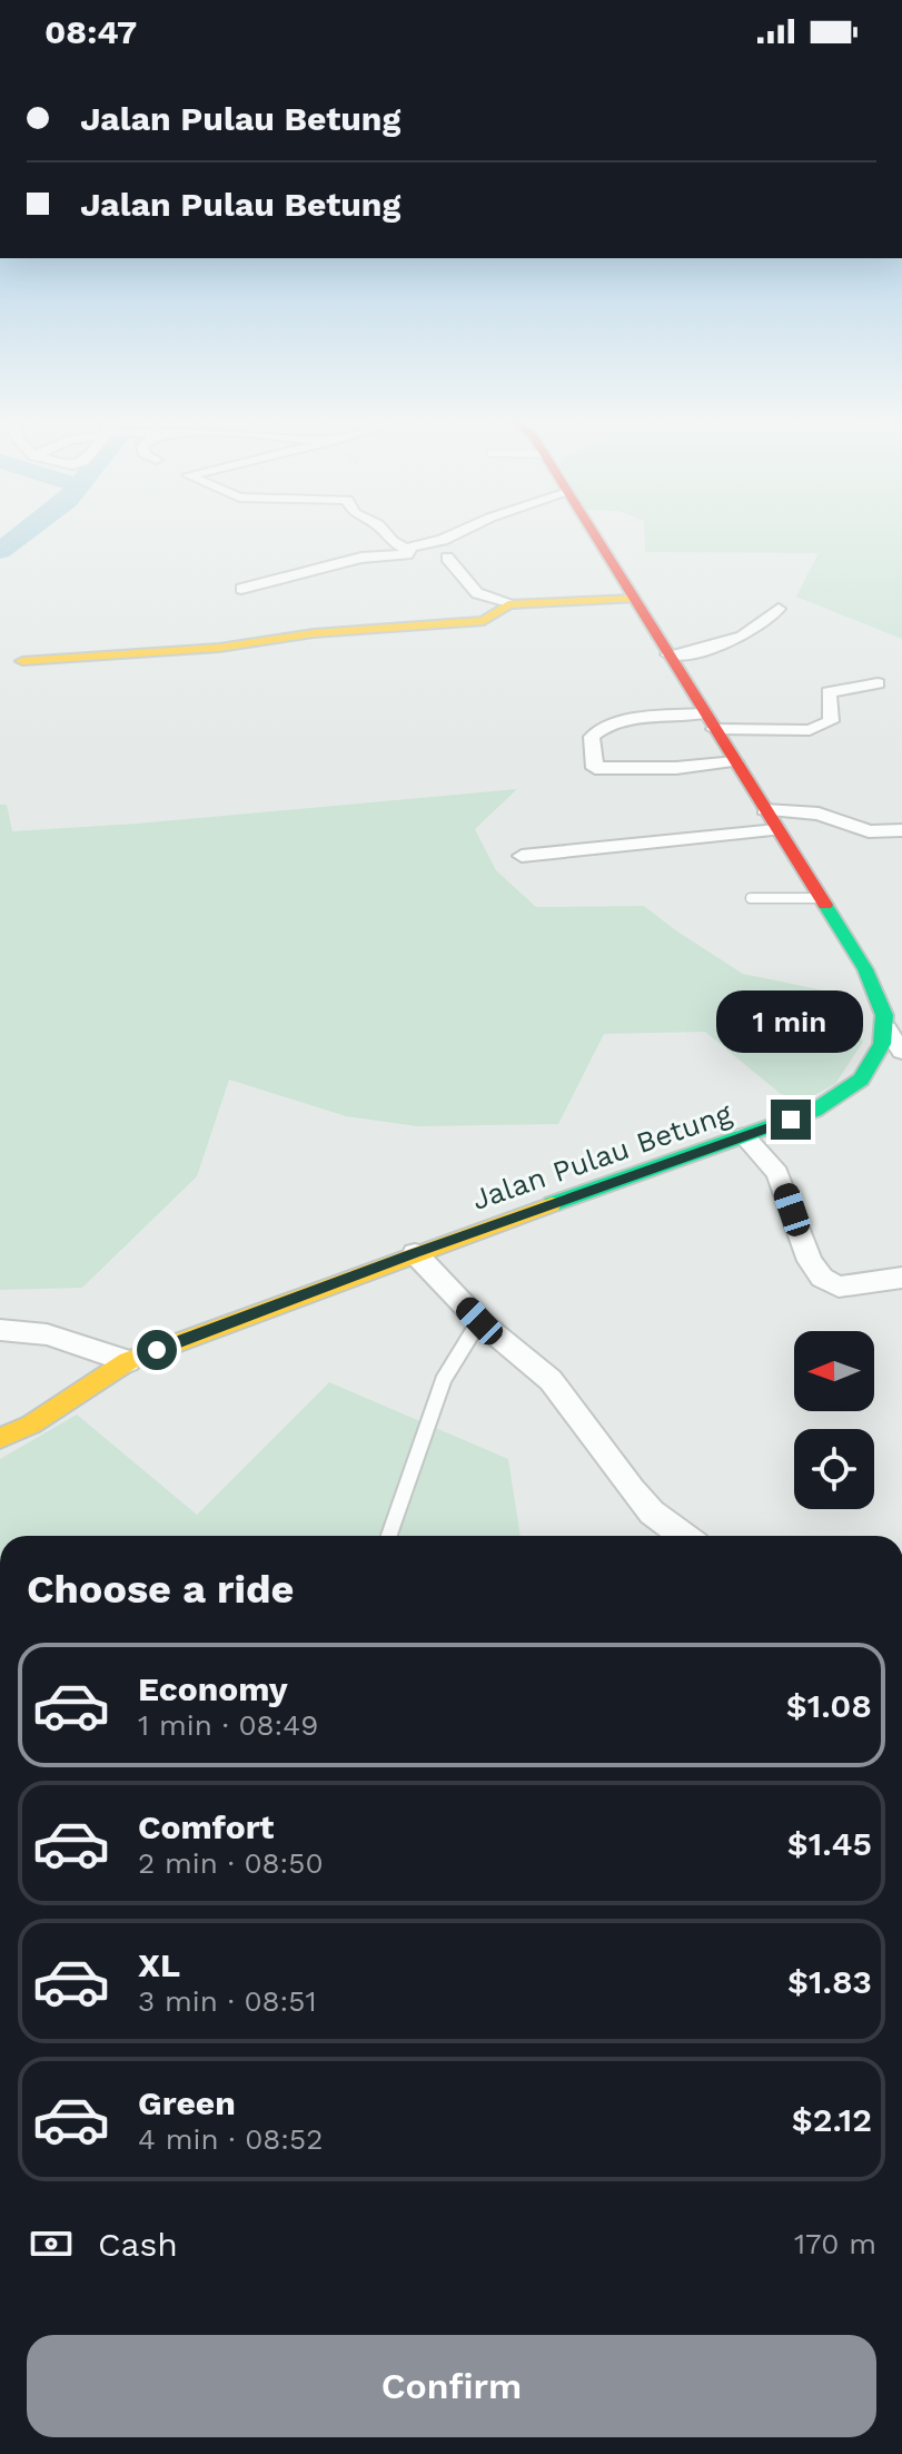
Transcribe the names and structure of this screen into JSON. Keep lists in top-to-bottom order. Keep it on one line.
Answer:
{"streets":{"street":["Jalan Pulau Betung"]},"north":"left","page":{"status":"08:47","banner":["Jalan Pulau Betung","Jalan Pulau Betung"],"bubble":"1 min","heading":"Choose a ride","list":[{"name":"Economy","note":"1 min · 08:49","value":"$1.08"},{"name":"Comfort","note":"2 min · 08:50","value":"$1.45"},{"name":"XL","note":"3 min · 08:51","value":"$1.83"},{"name":"Green","note":"4 min · 08:52","value":"$2.12"}],"pay":["Cash","170 m"],"buttons":"Confirm"}}
